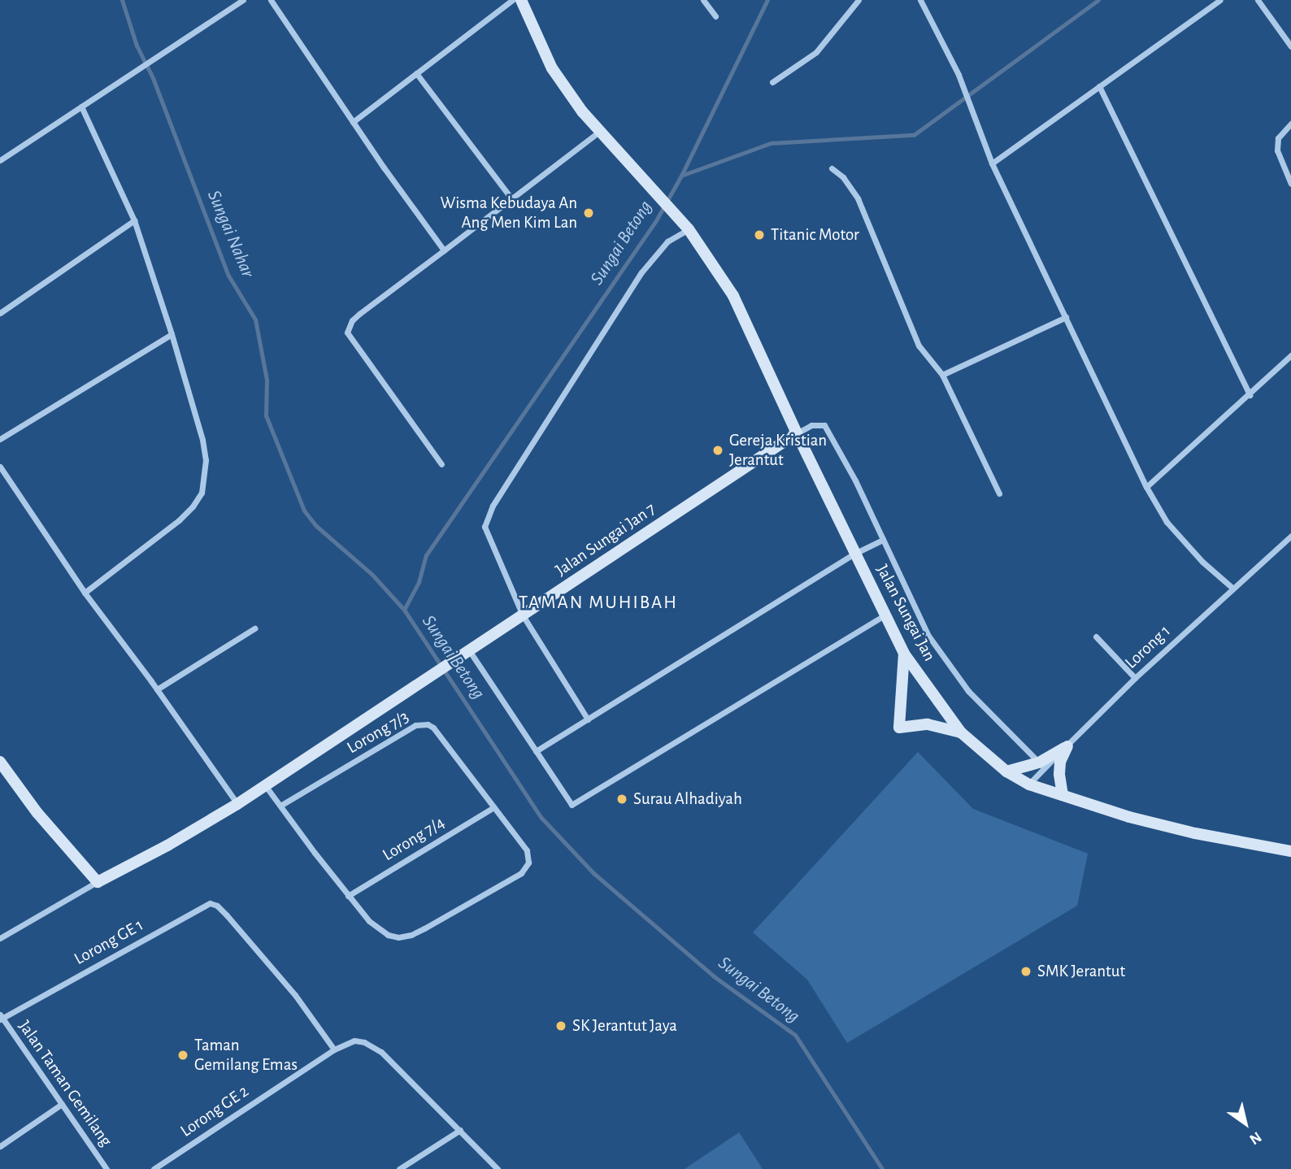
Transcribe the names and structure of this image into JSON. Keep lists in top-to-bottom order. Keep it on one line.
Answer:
{"streets":{"main road":["Jalan Sungai Jan 7","Jalan Sungai Jan"],"street":["Lorong 1","Lorong 7/3","Lorong 7/4","Lorong GE 1","Jalan Taman Gemilang","Lorong GE 2"]},"crossings":[["Jalan Sungai Jan 7","Jalan Sungai Jan"],["Jalan Sungai Jan","Lorong 1"],["Lorong 7/3","Lorong 7/4"],["Lorong GE 1","Jalan Taman Gemilang"],["Lorong GE 1","Lorong GE 2"]],"districts":["TAMAN MUHIBAH"],"water":["Sungai Nahar","Sungai Betong"],"places":["Wisma Kebudaya An Ang Men Kim Lan","Titanic Motor","Gereja Kristian Jerantut","Surau Alhadiyah","SMK Jerantut","SK Jerantut Jaya","Taman Gemilang Emas"],"north":"bottom right"}
